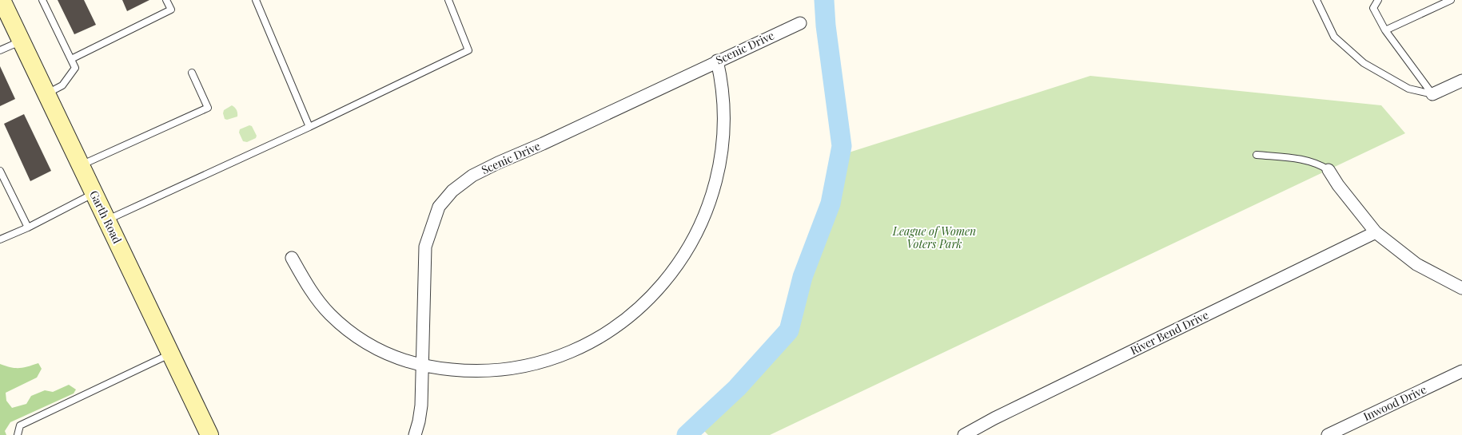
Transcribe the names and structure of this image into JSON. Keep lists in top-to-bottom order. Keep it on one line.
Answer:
{"streets":{"main road":["Garth Road"],"street":["Scenic Drive","River Bend Drive","Inwood Drive"]},"parks":["League of Women Voters Park"]}
